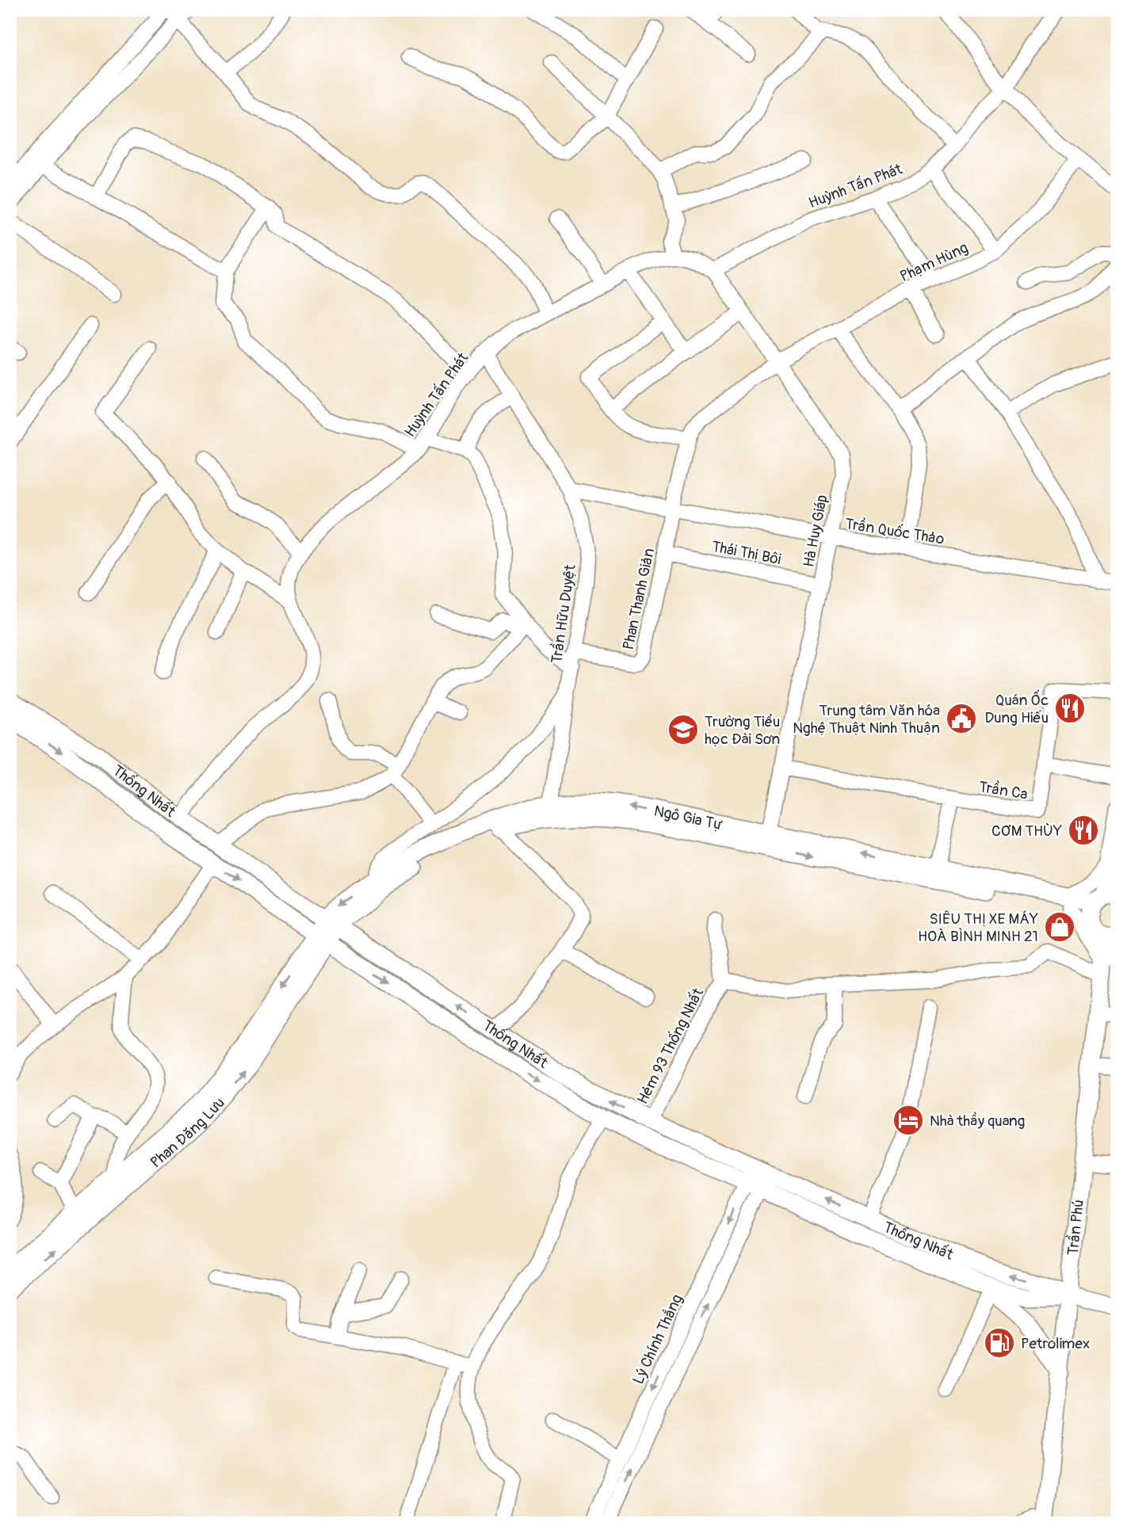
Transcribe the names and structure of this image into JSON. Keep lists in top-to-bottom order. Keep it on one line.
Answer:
{"streets":{"main road":["Thống Nhất","Ngô Gia Tự","Phan Đăng Lưu","Trần Phú"],"street":["Huỳnh Tấn Phát","Phạm Hùng","Hà Huy Giáp","Trần Quốc Thảo","Thái Thị Bôi","Phan Thanh Giản","Trần Hữu Duyệt","Trần Ca","Hẻm 93 Thống Nhất","Lý Chính Thắng"]},"crossings":[["Huỳnh Tấn Phát","Hà Huy Giáp"],["Huỳnh Tấn Phát","Trần Hữu Duyệt"],["Huỳnh Tấn Phát","Thống Nhất"],["Phạm Hùng","Hà Huy Giáp"],["Phạm Hùng","Phan Thanh Giản"],["Hà Huy Giáp","Trần Quốc Thảo"],["Hà Huy Giáp","Thái Thị Bôi"],["Hà Huy Giáp","Trần Ca"],["Hà Huy Giáp","Ngô Gia Tự"],["Trần Quốc Thảo","Phan Thanh Giản"],["Trần Quốc Thảo","Trần Hữu Duyệt"],["Thái Thị Bôi","Phan Thanh Giản"],["Phan Thanh Giản","Trần Hữu Duyệt"],["Trần Hữu Duyệt","Ngô Gia Tự"],["Thống Nhất","Ngô Gia Tự"],["Thống Nhất","Hẻm 93 Thống Nhất"],["Thống Nhất","Phan Đăng Lưu"],["Thống Nhất","Trần Phú"],["Thống Nhất","Lý Chính Thắng"],["Ngô Gia Tự","Phan Đăng Lưu"],["Ngô Gia Tự","Trần Phú"],["Hẻm 93 Thống Nhất","Trần Phú"]],"places":{"restaurant":["Quán Ốc Dung Hiếu","CƠM THÙY"],"public building":["Trung tâm Văn hóa Nghệ Thuật Ninh Thuận"],"school or university":["Trường Tiểu học Đài Sơn"],"shop":["SIÊU THỊ XE MÁY HOÀ BÌNH MINH 21"],"hotel":["Nhà thầy quang"],"fuel station":["Petrolimex"]}}
